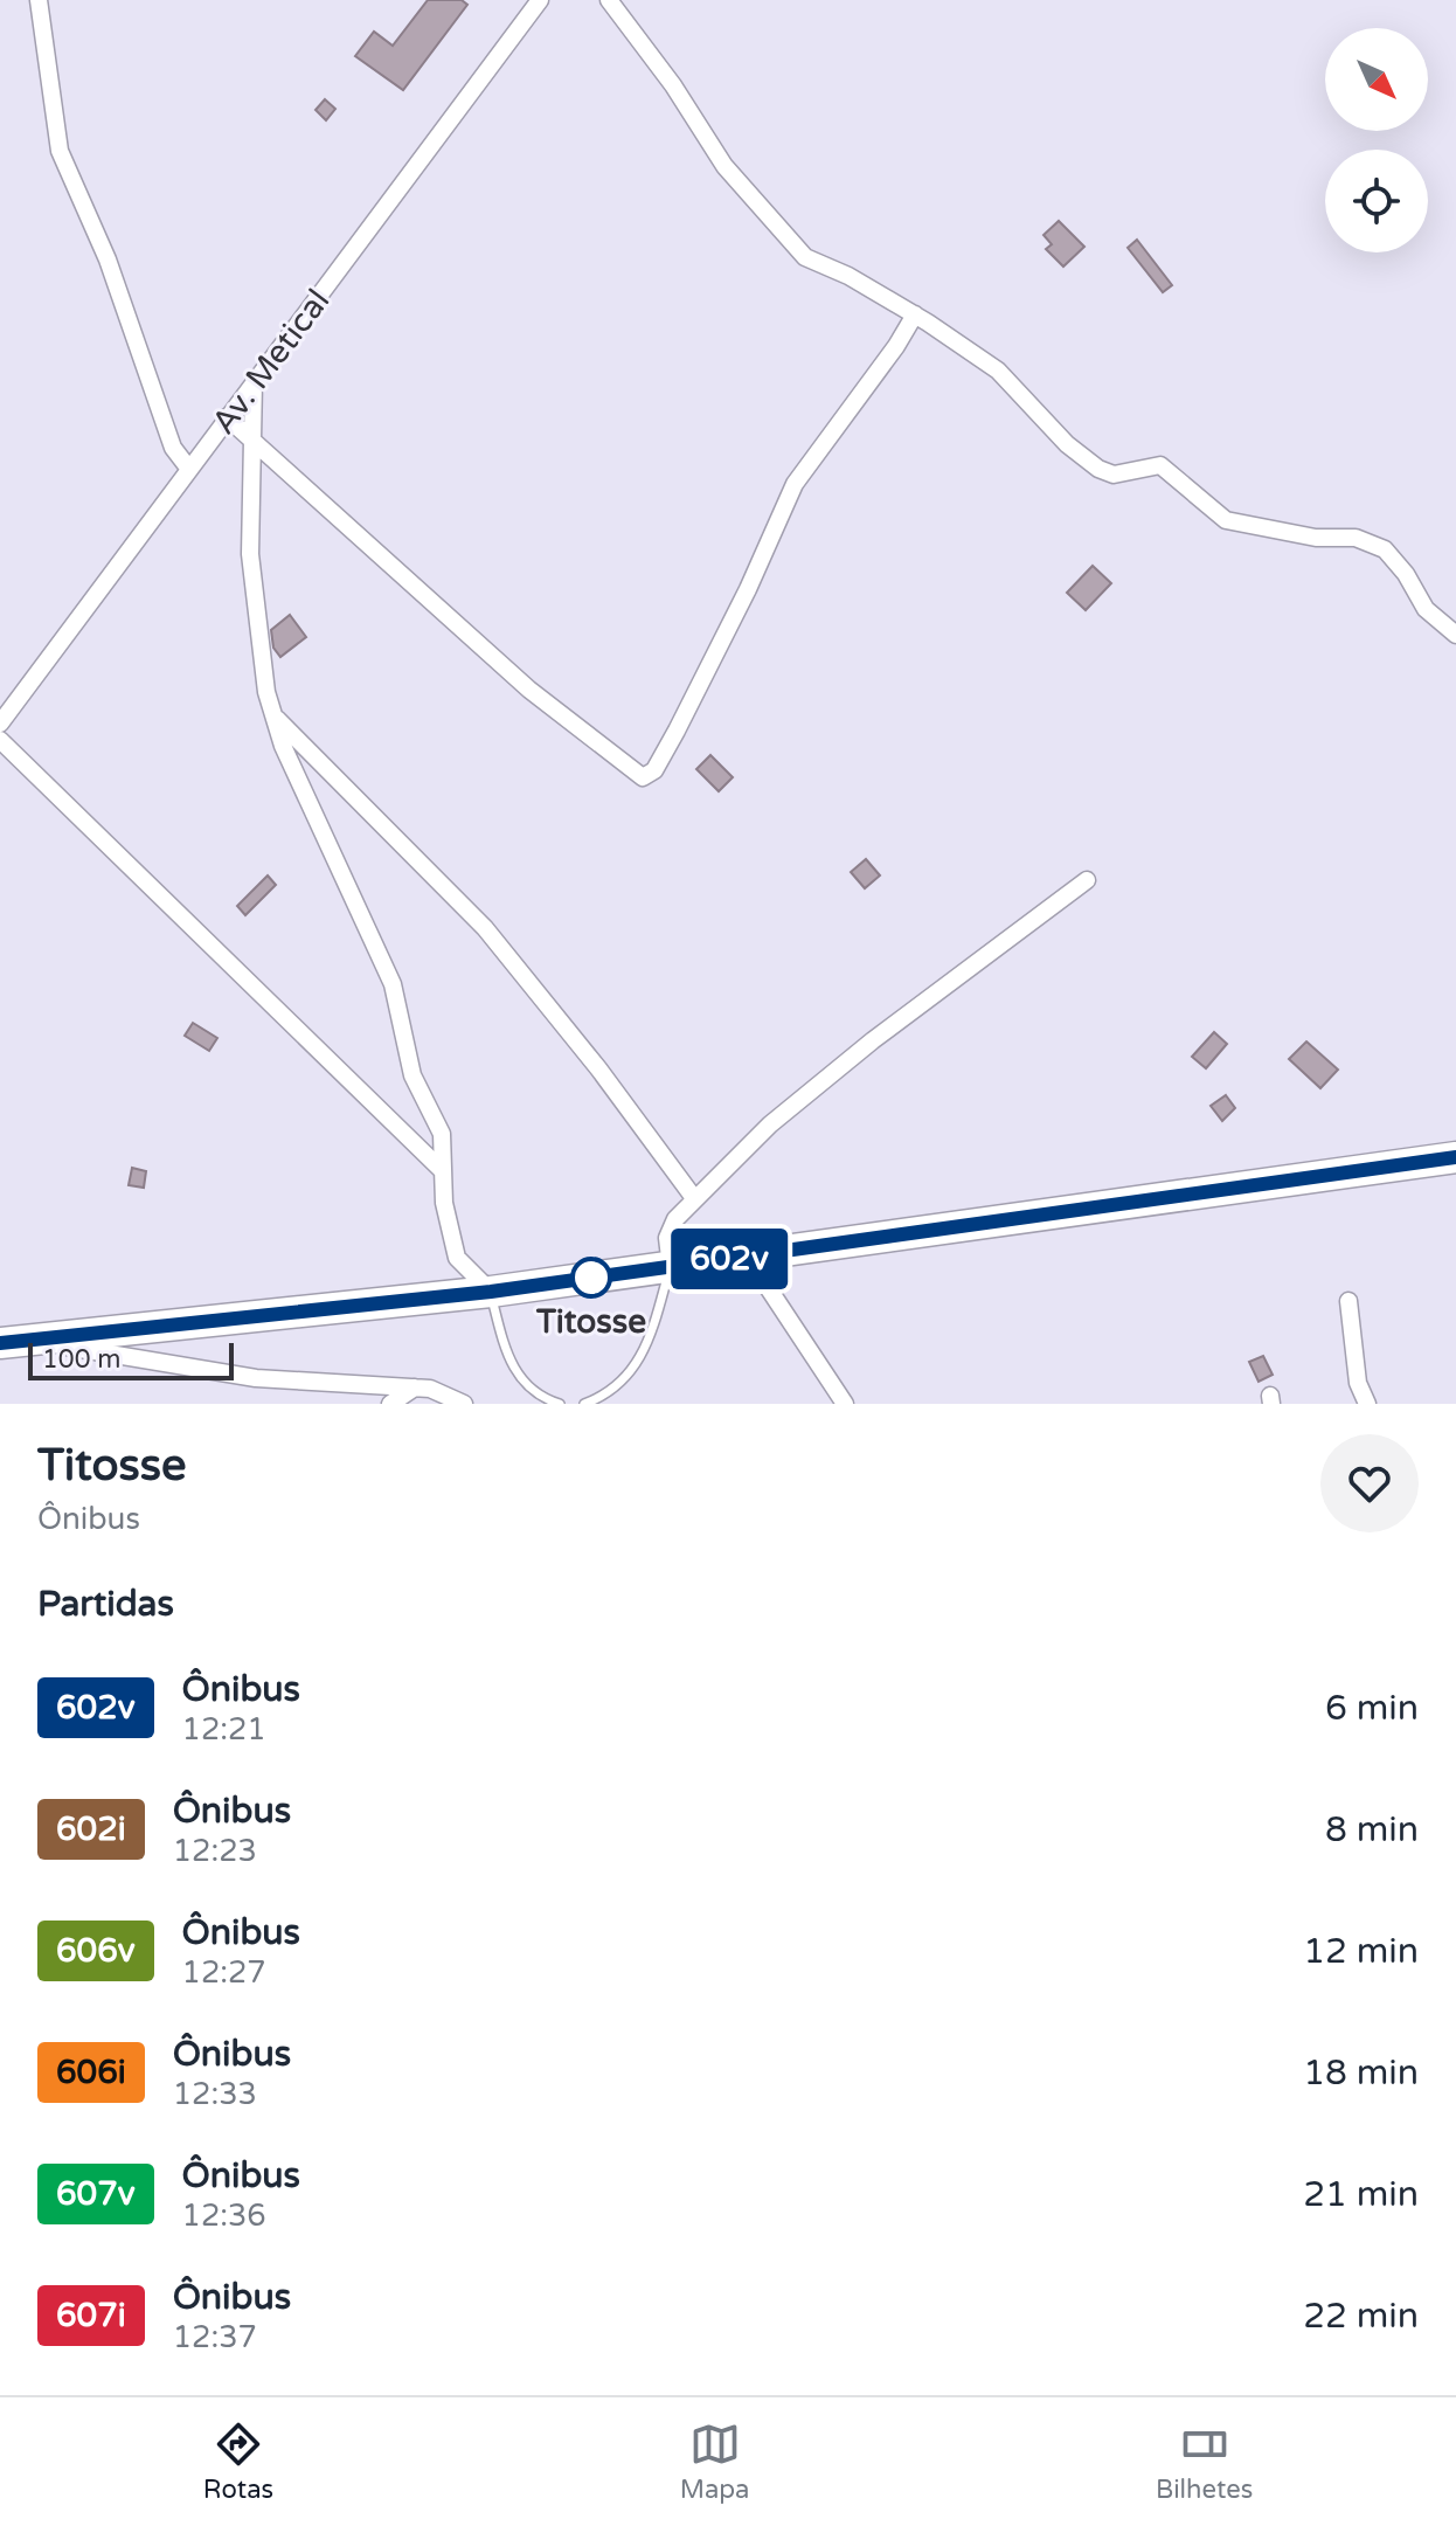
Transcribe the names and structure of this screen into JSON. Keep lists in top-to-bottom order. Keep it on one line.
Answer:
{"streets":{"street":["Av. Metical"]},"places":["Titosse"],"lines":["bus line 602v"],"scale_bar":"100 m","north":"bottom right","page":{"on_map":"602v","scale":"100 m","heading":[["Titosse","Ônibus"],"Partidas"],"list":[{"mark":"602v","name":"Ônibus","note":"12:21","value":"6 min"},{"mark":"602i","name":"Ônibus","note":"12:23","value":"8 min"},{"mark":"606v","name":"Ônibus","note":"12:27","value":"12 min"},{"mark":"606i","name":"Ônibus","note":"12:33","value":"18 min"},{"mark":"607v","name":"Ônibus","note":"12:36","value":"21 min"},{"mark":"607i","name":"Ônibus","note":"12:37","value":"22 min"}],"tabs":["Rotas","Mapa","Bilhetes"]}}
